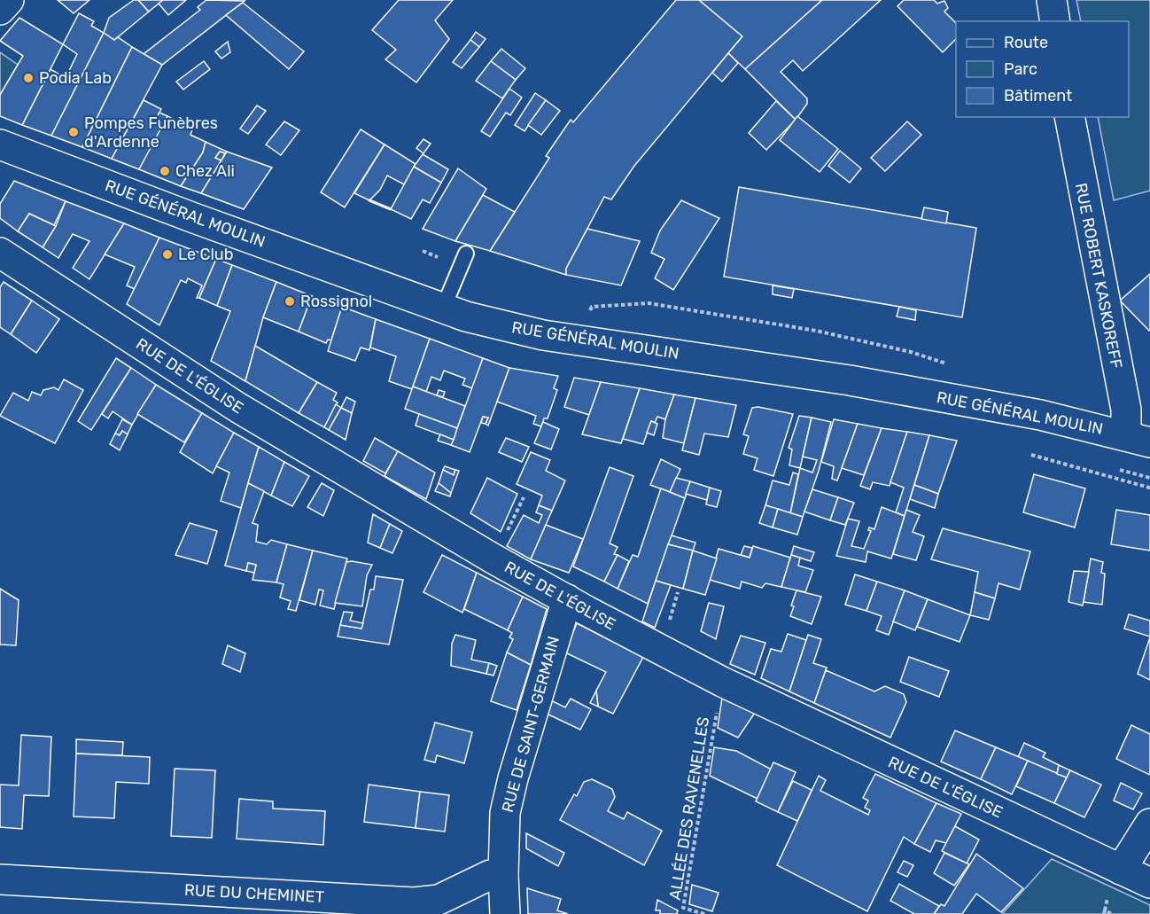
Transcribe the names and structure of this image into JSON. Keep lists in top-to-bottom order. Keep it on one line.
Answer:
{"streets":{"street":["RUE GÉNÉRAL MOULIN","RUE ROBERT KASKOREFF","RUE DE L'ÉGLISE","RUE DE SAINT-GERMAIN","RUE DU CHEMINET"],"path":["ALLÉE DES RAVENELLES"]},"crossings":[["RUE GÉNÉRAL MOULIN","RUE ROBERT KASKOREFF"],["RUE DE L'ÉGLISE","RUE DE SAINT-GERMAIN"],["RUE DE SAINT-GERMAIN","RUE DU CHEMINET"]],"places":["Podia Lab","Pompes Funèbres d'Ardenne","Chez Ali","Le Club","Rossignol"],"legend":["Route","Parc","Bâtiment"]}
